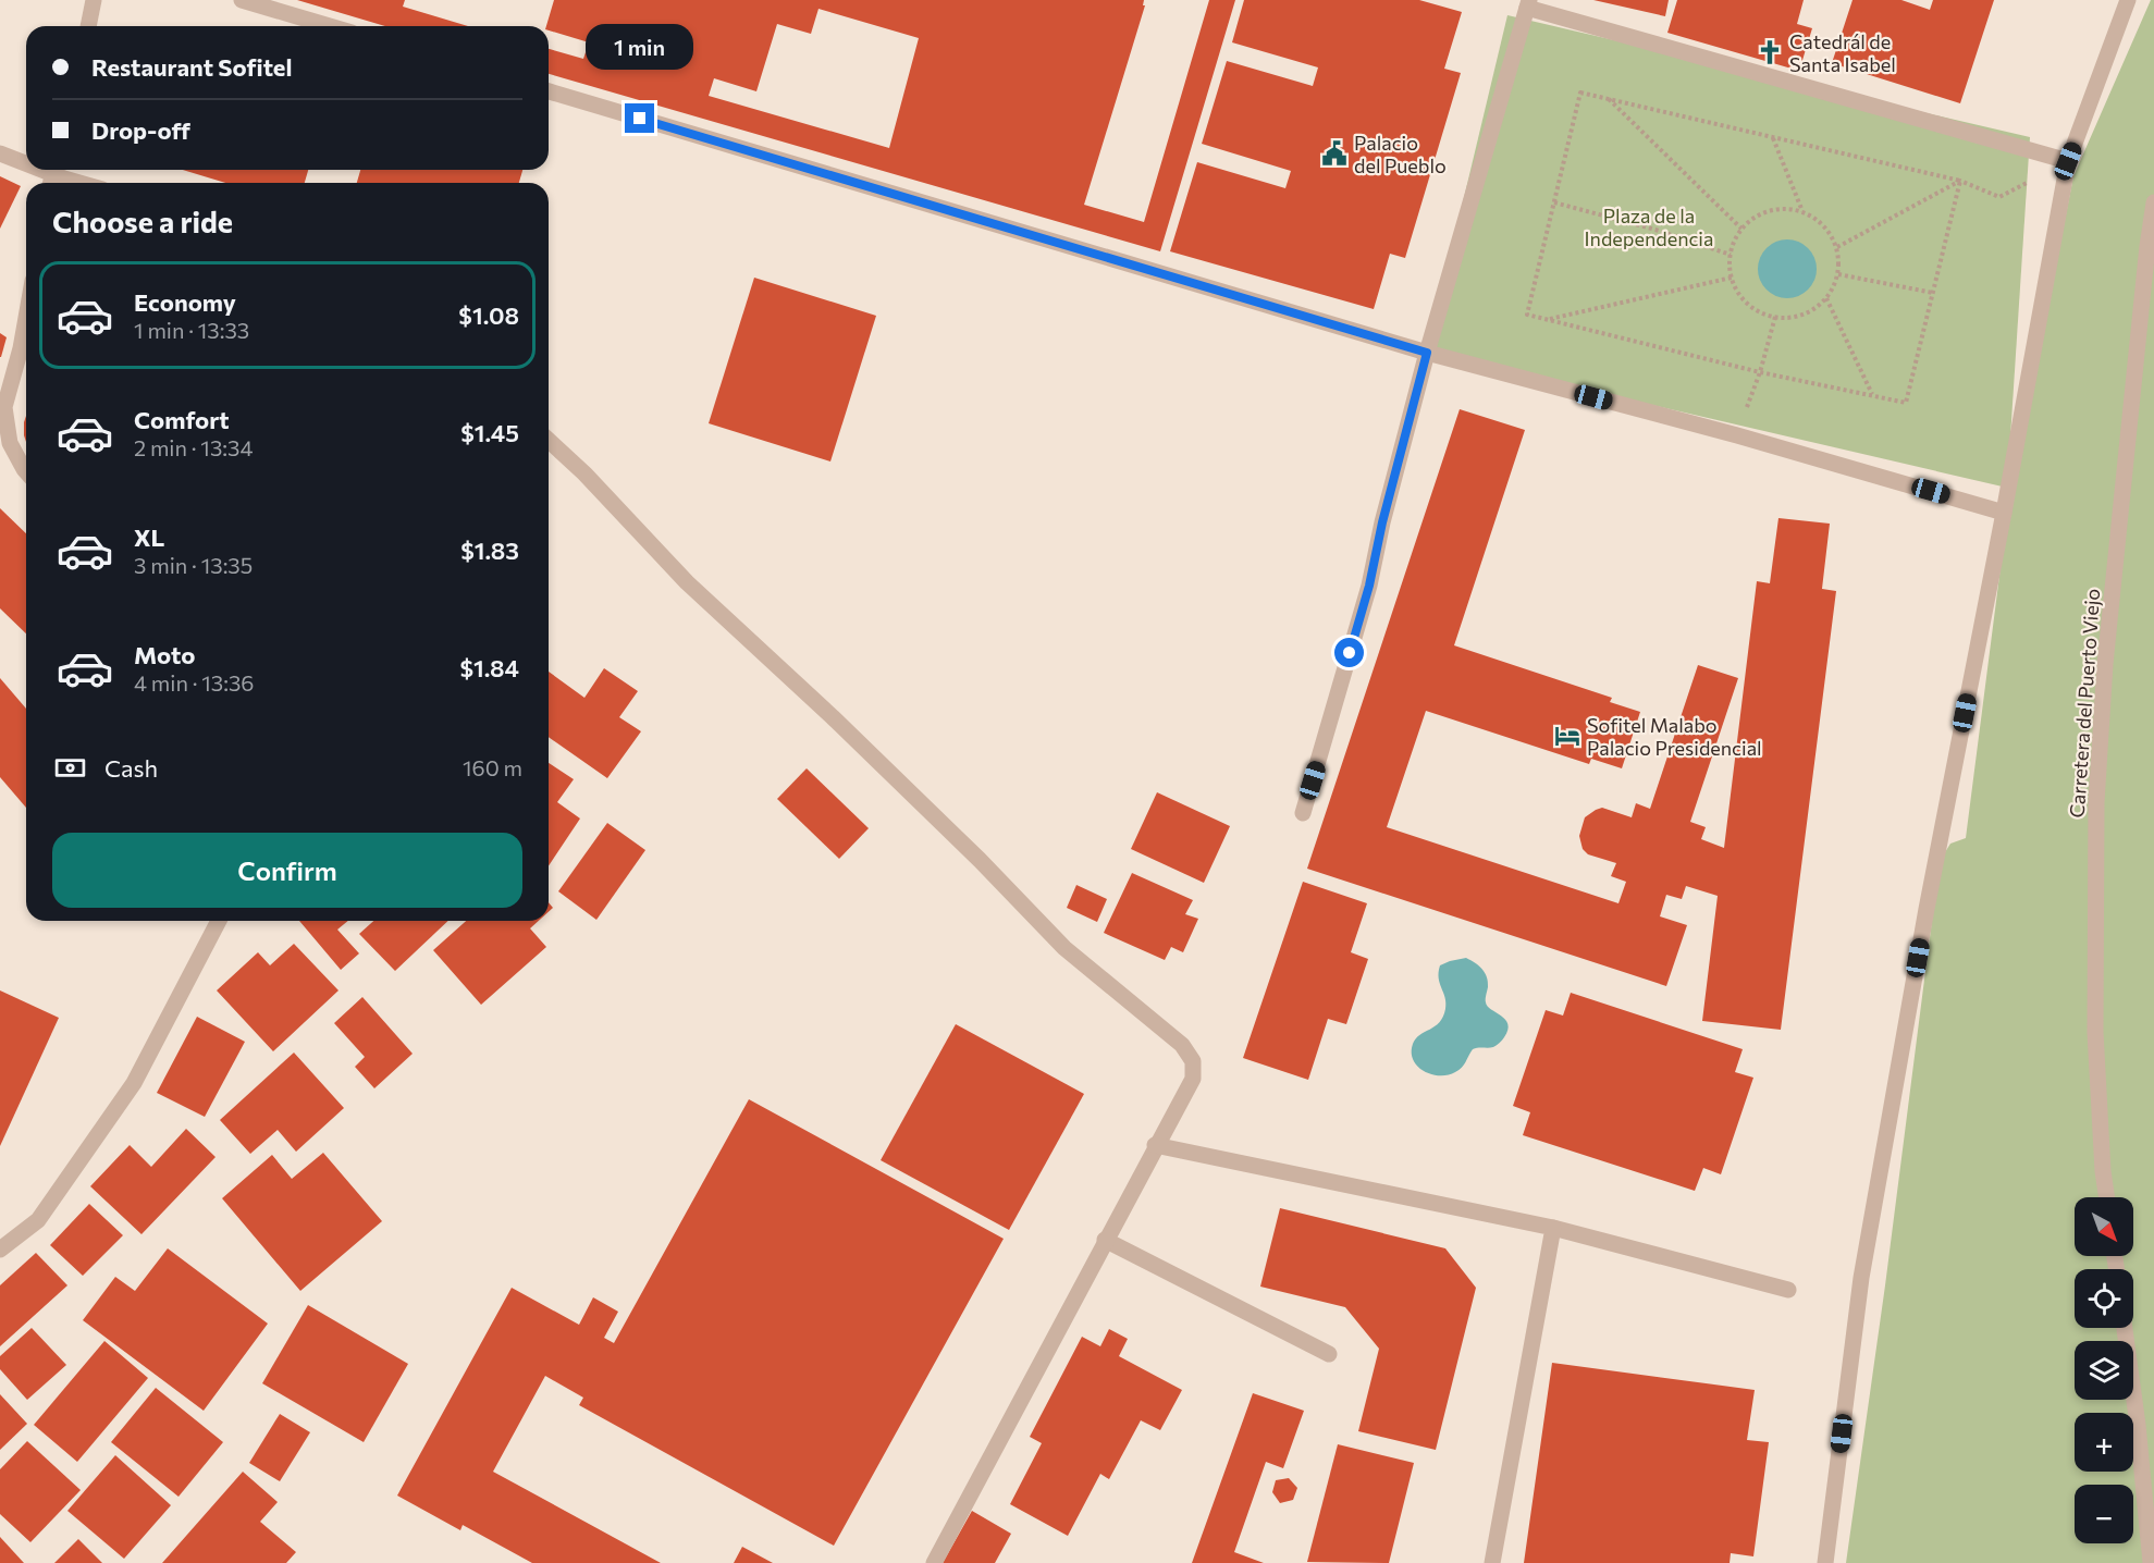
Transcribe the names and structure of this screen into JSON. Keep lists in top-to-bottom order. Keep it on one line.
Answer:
{"streets":{"street":["Carretera del Puerto Viejo"]},"parks":["Plaza de la Independencia"],"places":{"church":["Catedrál de Santa Isabel"],"public building":["Palacio del Pueblo"],"hotel":["Sofitel Malabo Palacio Presidencial"]},"north":"bottom right","page":{"bubble":"1 min","banner":["Restaurant Sofitel","Drop-off"],"heading":"Choose a ride","list":[{"name":"Economy","note":"1 min · 13:33","value":"$1.08"},{"name":"Comfort","note":"2 min · 13:34","value":"$1.45"},{"name":"XL","note":"3 min · 13:35","value":"$1.83"},{"name":"Moto","note":"4 min · 13:36","value":"$1.84"}],"pay":["Cash","160 m"],"buttons":"Confirm","map_buttons":["+","−"]}}
